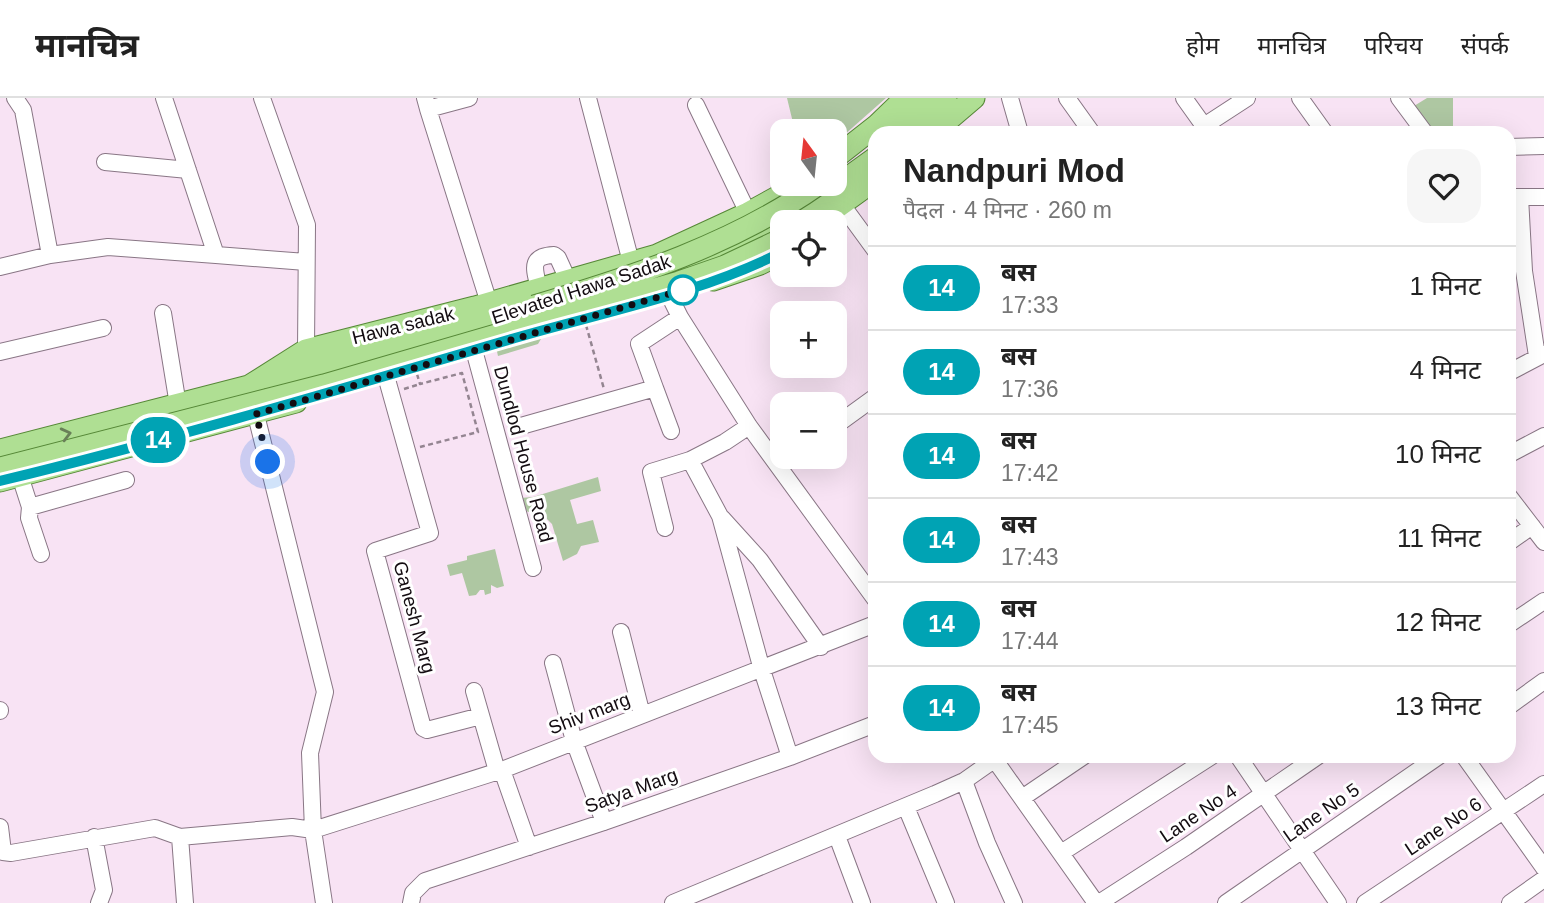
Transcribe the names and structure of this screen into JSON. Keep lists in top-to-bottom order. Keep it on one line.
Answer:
{"streets":{"main road":["Elevated Hawa Sadak","Hawa sadak"],"street":["Dundlod House Road","Ganesh Marg","Shiv marg","Satya Marg","Lane No 5","Lane No 4","Lane No 6"]},"crossings":[["Elevated Hawa Sadak","Hawa sadak"],["Hawa sadak","Dundlod House Road"],["Hawa sadak","Ganesh Marg"]],"lines":["bus line 14"],"north":"top","page":{"header":"मानचित्र","nav":["होम","मानचित्र","परिचय","संपर्क"],"on_map":"14","map_buttons":["+","−"],"heading":["Nandpuri Mod","पैदल · 4 मिनट · 260 m"],"list":[{"mark":"14","name":"बस","note":"17:33","value":"1 मिनट"},{"mark":"14","name":"बस","note":"17:36","value":"4 मिनट"},{"mark":"14","name":"बस","note":"17:42","value":"10 मिनट"},{"mark":"14","name":"बस","note":"17:43","value":"11 मिनट"},{"mark":"14","name":"बस","note":"17:44","value":"12 मिनट"},{"mark":"14","name":"बस","note":"17:45","value":"13 मिनट"}]}}
